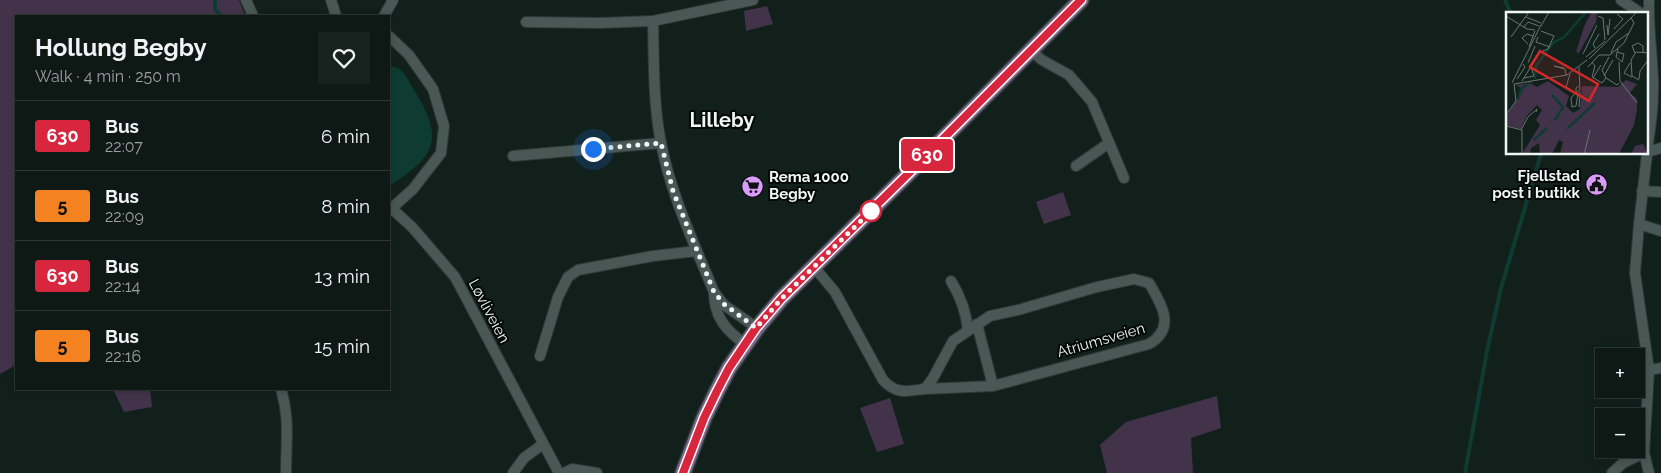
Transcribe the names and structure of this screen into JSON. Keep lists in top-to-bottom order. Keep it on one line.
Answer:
{"streets":{"street":["Løvliveien","Atriumsveien"]},"districts":["Lilleby"],"places":{"public building":["Fjellstad post i butikk"],"supermarket":["Rema 1000 Begby"]},"lines":["bus line 630"],"page":{"on_map":"630","heading":["Hollung Begby","Walk · 4 min · 250 m"],"list":[{"mark":"630","name":"Bus","note":"22:07","value":"6 min"},{"mark":"5","name":"Bus","note":"22:09","value":"8 min"},{"mark":"630","name":"Bus","note":"22:14","value":"13 min"},{"mark":"5","name":"Bus","note":"22:16","value":"15 min"}],"map_buttons":["+","−"]}}
